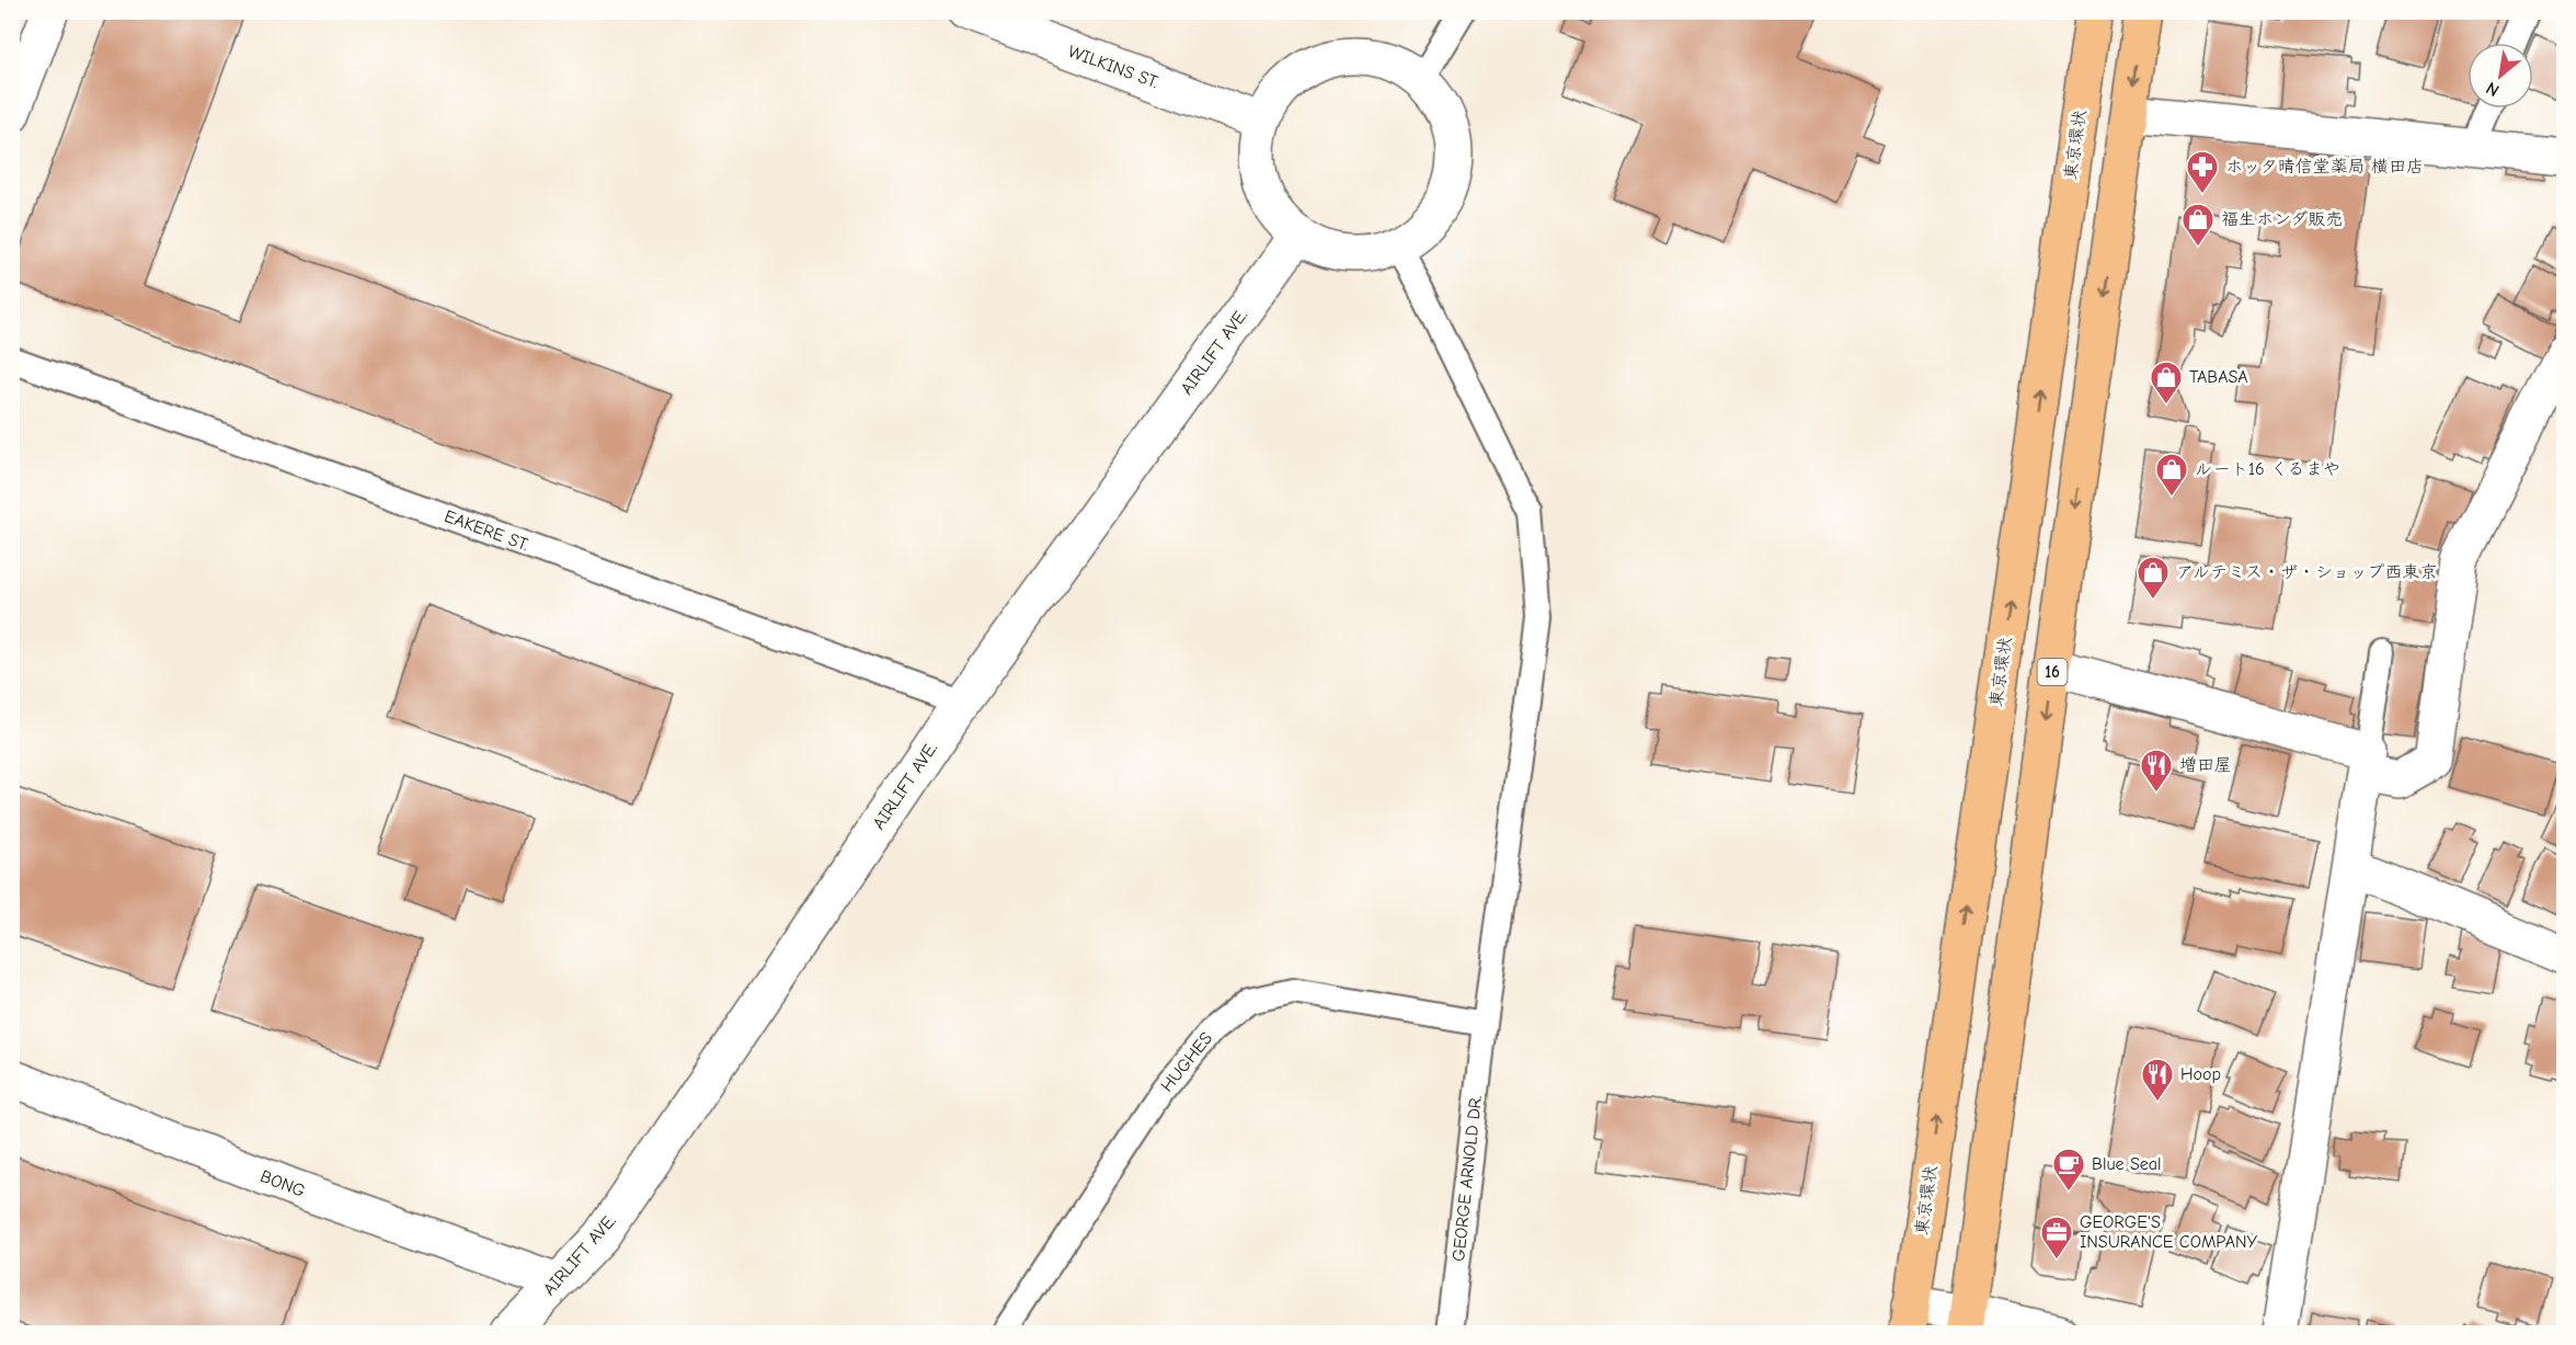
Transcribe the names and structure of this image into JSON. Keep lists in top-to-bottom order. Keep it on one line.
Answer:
{"streets":{"highway":["東京環状","16"],"street":["WILKINS ST.","AIRLIFT AVE.","BONG"],"lane":["EAKERE ST.","HUGHES","GEORGE ARNOLD DR."]},"crossings":[["WILKINS ST.","AIRLIFT AVE."],["WILKINS ST.","GEORGE ARNOLD DR."],["AIRLIFT AVE.","EAKERE ST."],["AIRLIFT AVE.","GEORGE ARNOLD DR."],["AIRLIFT AVE.","BONG"],["HUGHES","GEORGE ARNOLD DR."]],"places":{"pharmacy":["ホッタ晴信堂薬局 横田店"],"shop":["福生ホンダ販売","TABASA","ルート16 くるまや","アルテミス・ザ・ショップ西東京"],"restaurant":["増田屋","Hoop"],"cafe":["Blue Seal"],"office":["GEORGE'S INSURANCE COMPANY"]},"north":"bottom left"}
